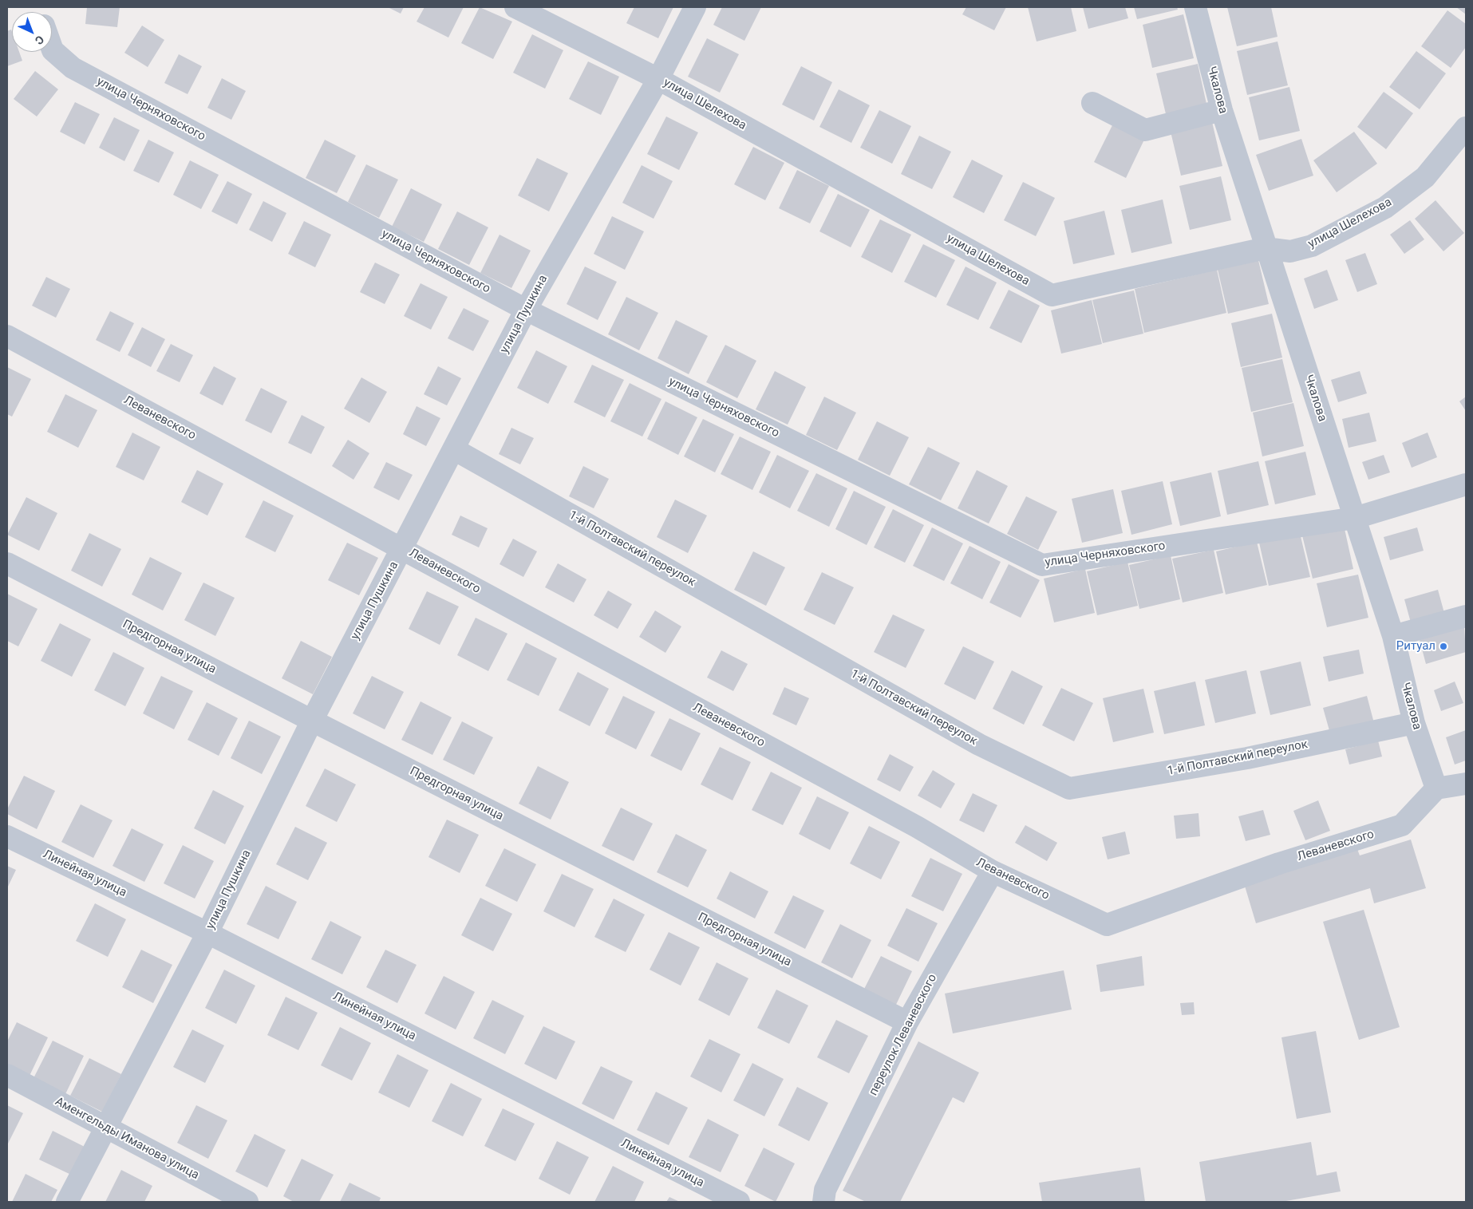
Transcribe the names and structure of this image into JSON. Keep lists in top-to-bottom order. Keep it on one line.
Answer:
{"streets":{"street":["Чкалова","улица Шелехова","улица Черняховского","улица Пушкина","Леваневского","1-й Полтавский переулок","Предгорная улица","Линейная улица","переулок Леваневского","Аменгельды Иманова улица"]},"crossings":[["Чкалова","улица Шелехова"],["Чкалова","улица Черняховского"],["Чкалова","Леваневского"],["Чкалова","1-й Полтавский переулок"],["улица Шелехова","улица Пушкина"],["улица Черняховского","улица Пушкина"],["улица Пушкина","Леваневского"],["улица Пушкина","1-й Полтавский переулок"],["улица Пушкина","Предгорная улица"],["улица Пушкина","Линейная улица"],["улица Пушкина","Аменгельды Иманова улица"],["Леваневского","переулок Леваневского"],["Предгорная улица","переулок Леваневского"]],"places":["Ритуал"],"north":"bottom right"}
